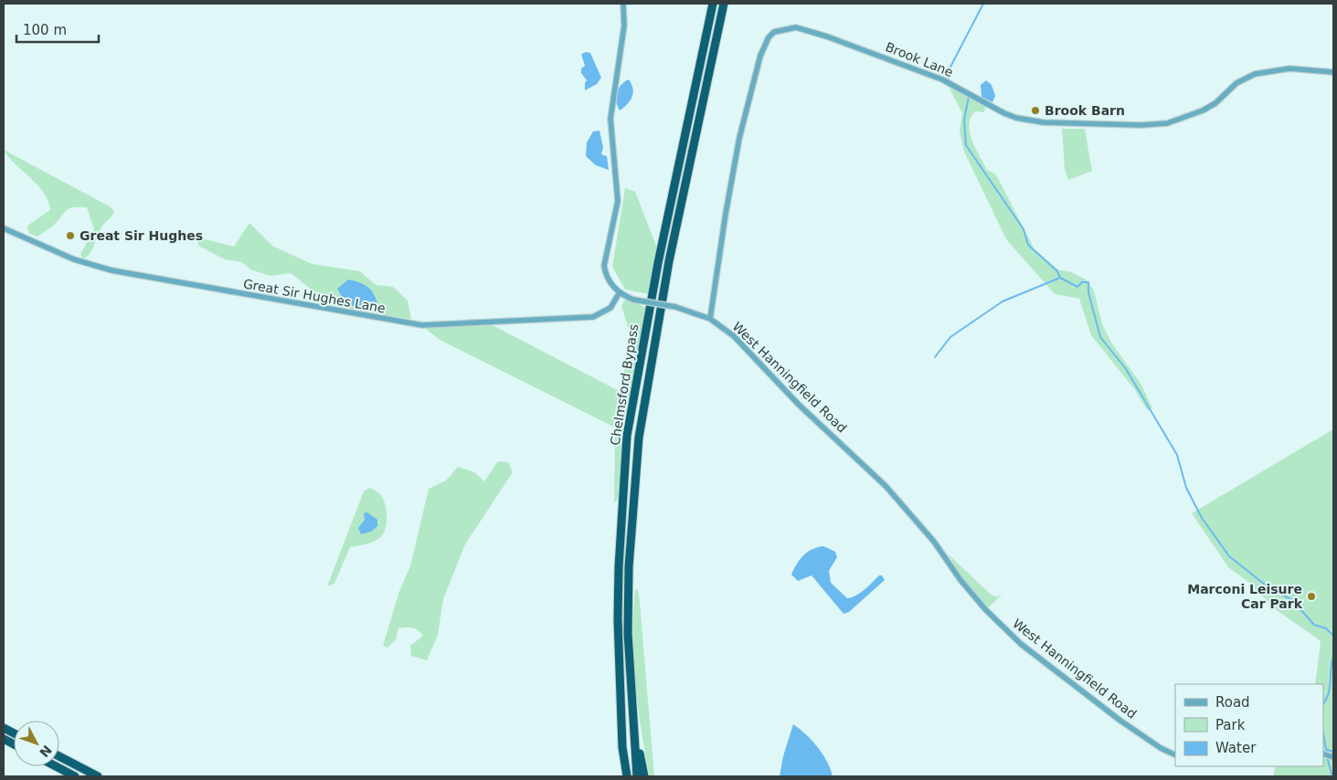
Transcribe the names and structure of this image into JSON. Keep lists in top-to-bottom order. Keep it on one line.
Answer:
{"streets":{"highway":["Chelmsford Bypass"],"street":["Brook Lane","Great Sir Hughes Lane","West Hanningfield Road"]},"crossings":[["Brook Lane","West Hanningfield Road"],["Great Sir Hughes Lane","West Hanningfield Road"]],"places":["Brook Barn","Great Sir Hughes","Marconi Leisure Car Park"],"legend":["Road","Park","Water"],"scale_bar":"100 m","north":"bottom right"}
